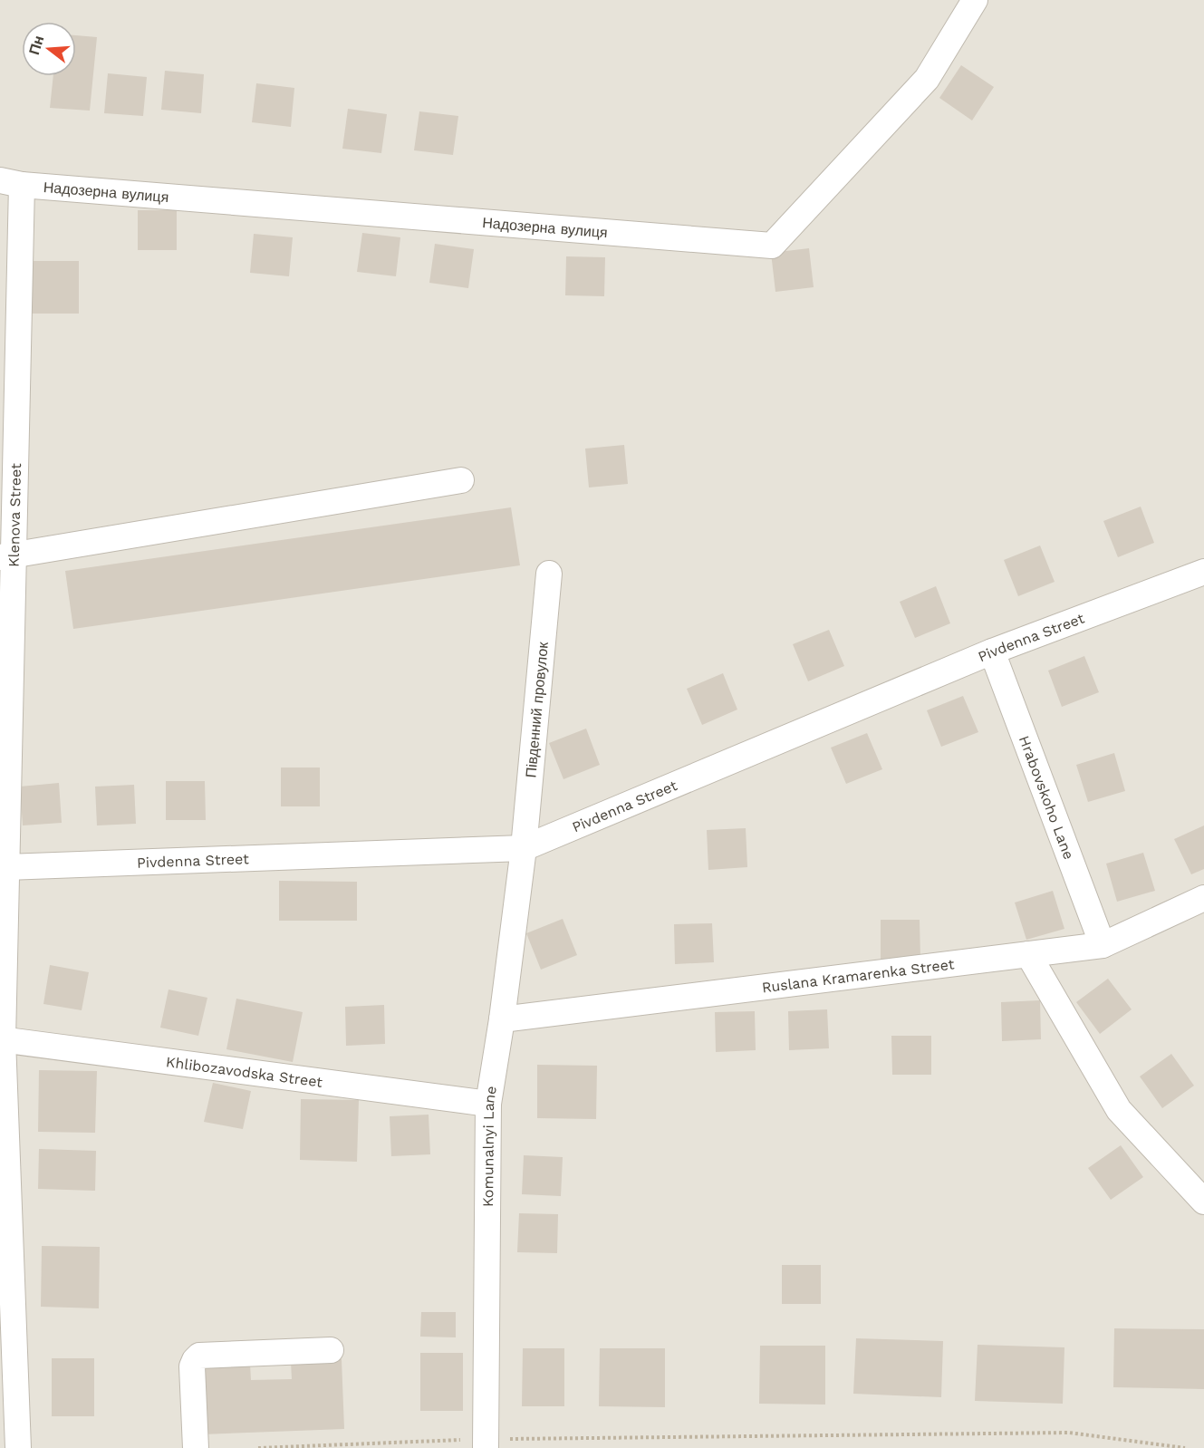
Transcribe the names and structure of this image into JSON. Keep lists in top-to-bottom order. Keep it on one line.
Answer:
{"streets":{"street":["Надозерна вулиця","Klenova Street","Pivdenna Street","Південний провулок","Hrabovskoho Lane","Ruslana Kramarenka Street","Khlibozavodska Street","Komunalnyi Lane"]},"crossings":[["Надозерна вулиця","Klenova Street"],["Klenova Street","Pivdenna Street"],["Klenova Street","Khlibozavodska Street"],["Pivdenna Street","Південний провулок"],["Pivdenna Street","Hrabovskoho Lane"],["Pivdenna Street","Komunalnyi Lane"],["Південний провулок","Komunalnyi Lane"],["Hrabovskoho Lane","Ruslana Kramarenka Street"],["Ruslana Kramarenka Street","Komunalnyi Lane"],["Khlibozavodska Street","Komunalnyi Lane"]],"north":"left"}
